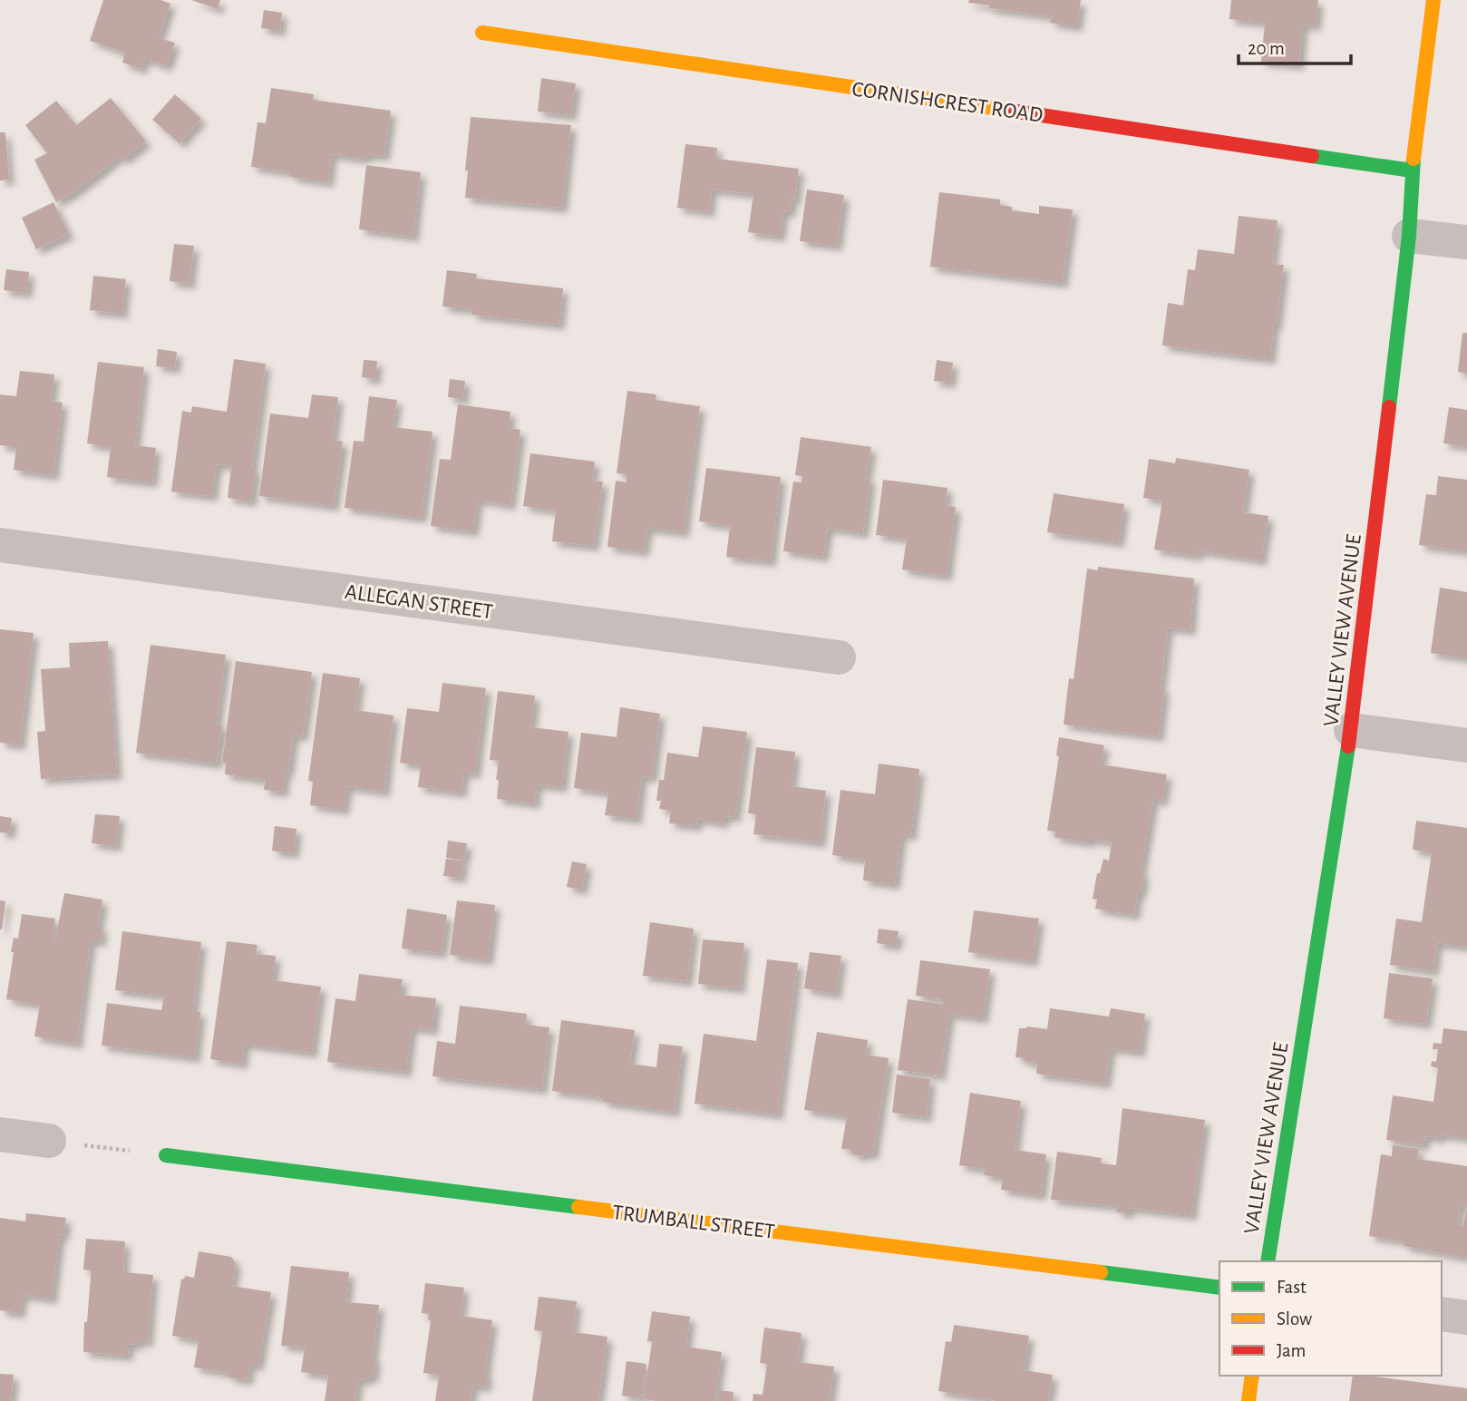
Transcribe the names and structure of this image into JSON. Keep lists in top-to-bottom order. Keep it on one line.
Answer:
{"streets":{"street":["CORNISHCREST ROAD","ALLEGAN STREET","VALLEY VIEW AVENUE","TRUMBALL STREET"]},"crossings":[["CORNISHCREST ROAD","VALLEY VIEW AVENUE"]],"legend":["Fast","Slow","Jam"],"scale_bar":"20 m"}
